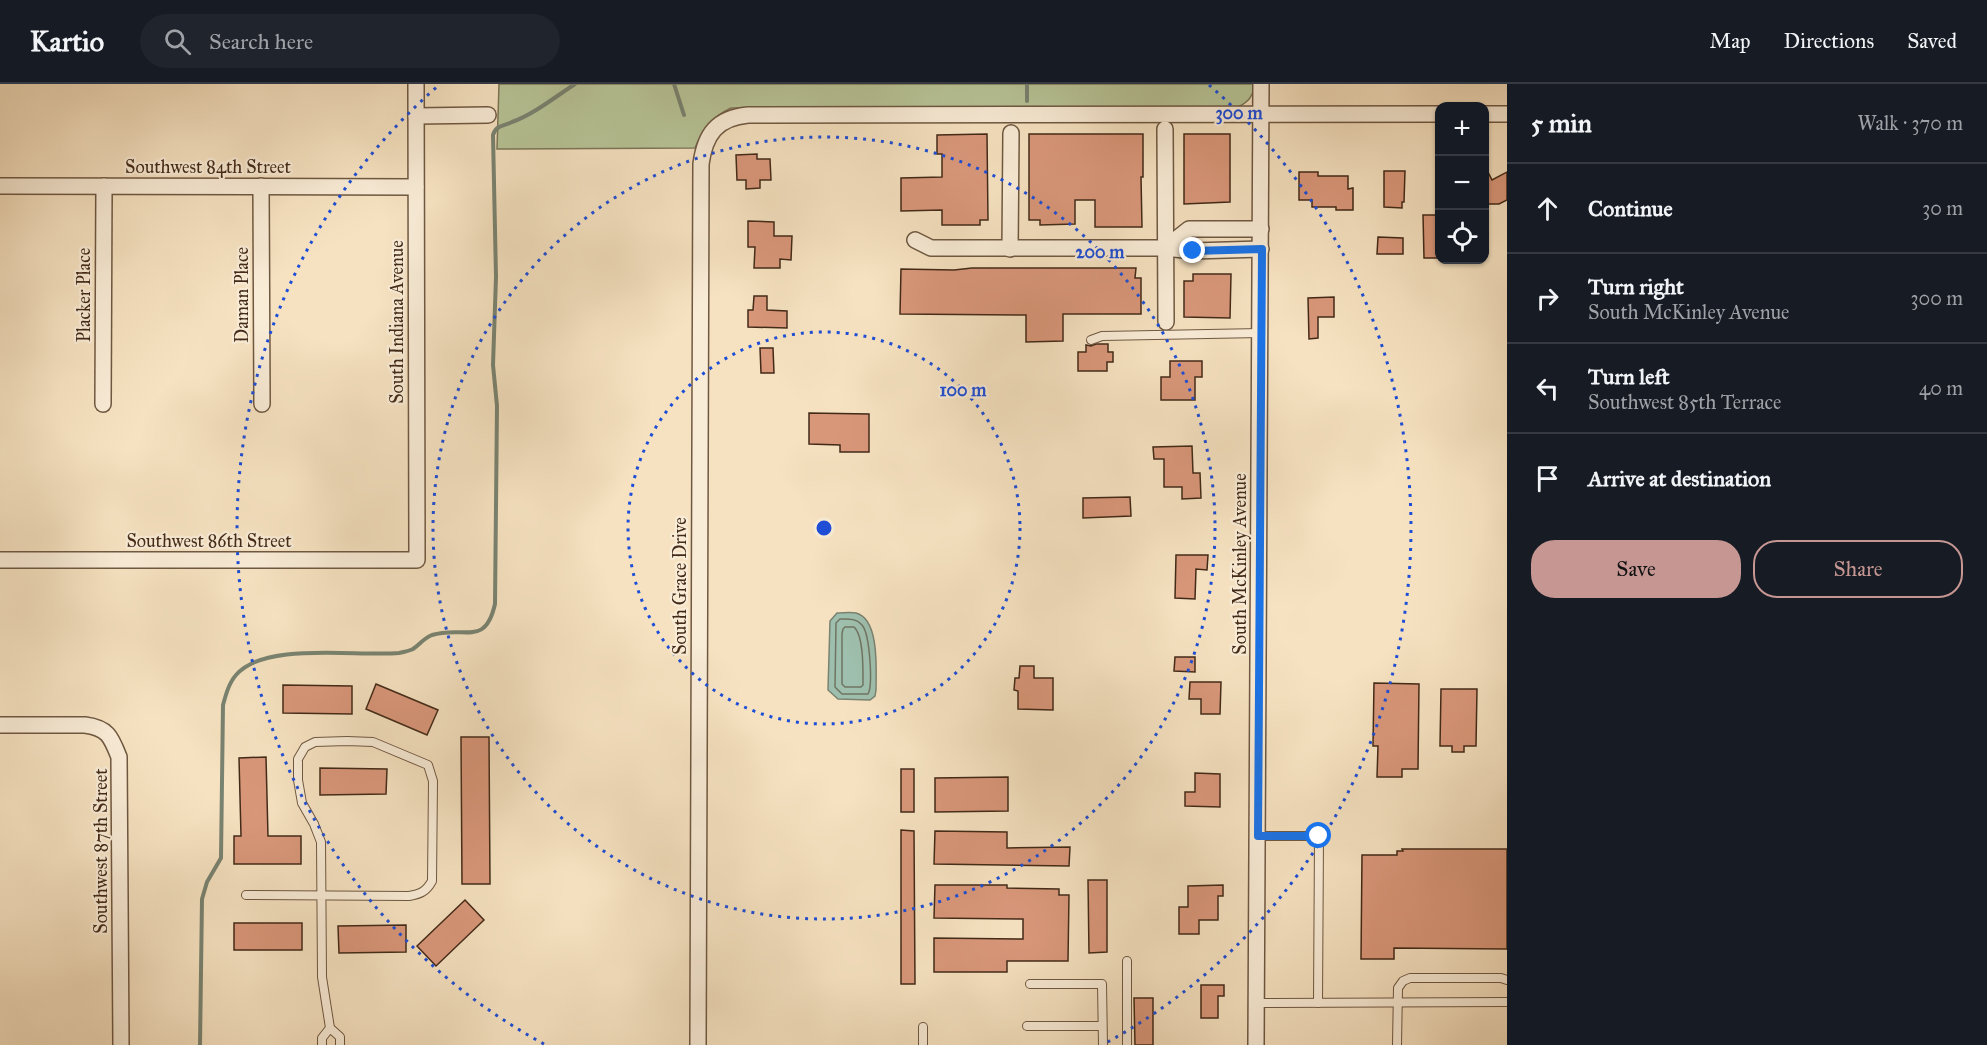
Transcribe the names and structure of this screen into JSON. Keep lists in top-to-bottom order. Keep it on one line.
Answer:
{"streets":{"street":["Southwest 84th Street","Placker Place","Daman Place","South Indiana Avenue","Southwest 86th Street","South McKinley Avenue","South Grace Drive","Southwest 87th Street"]},"crossings":[["Southwest 84th Street","Placker Place"],["Southwest 84th Street","Daman Place"],["Southwest 84th Street","South Indiana Avenue"],["South Indiana Avenue","Southwest 86th Street"],["South McKinley Avenue","South Grace Drive"]],"page":{"header":"Kartio","search":"Search here","nav":["Map","Directions","Saved"],"heading":["5 min","Walk · 370 m"],"map_buttons":["+","−"],"list":[["Continue","30 m"],["Turn right","South McKinley Avenue","300 m"],["Turn left","Southwest 85th Terrace","40 m"],"Arrive at destination"],"buttons":["Save","Share"]},"rings":["300 m","200 m","100 m"]}
